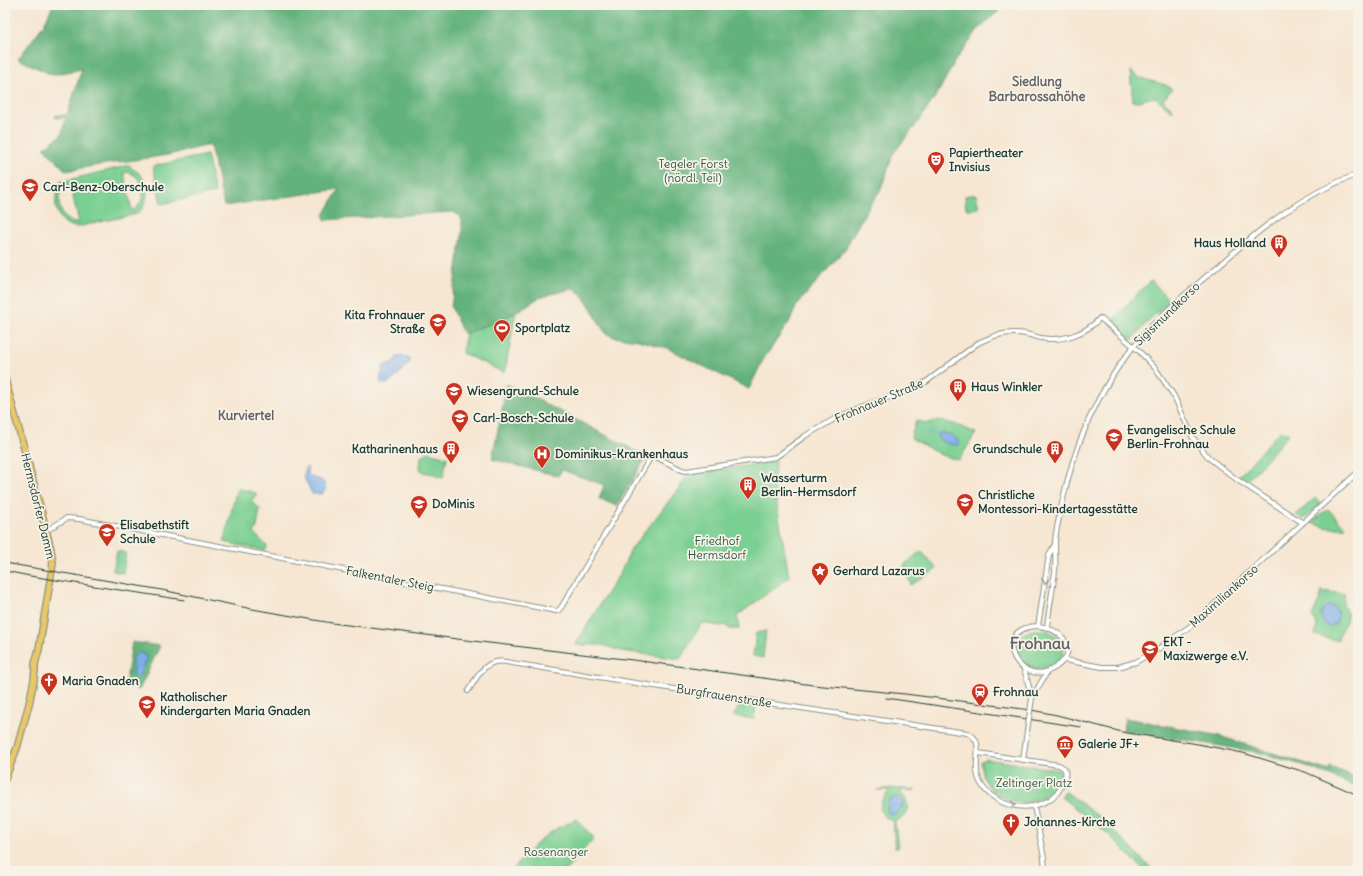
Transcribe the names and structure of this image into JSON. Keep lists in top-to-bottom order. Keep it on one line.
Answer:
{"streets":{"main road":["Hermsdorfer Damm"],"street":["Sigismundkorso","Frohnauer Straße","Falkentaler Steig","Maximiliankorso","Burgfrauenstraße"]},"crossings":[["Sigismundkorso","Frohnauer Straße"],["Sigismundkorso","Maximiliankorso"],["Frohnauer Straße","Falkentaler Steig"],["Hermsdorfer Damm","Falkentaler Steig"]],"districts":["Siedlung Barbarossahöhe","Kurviertel","Frohnau"],"parks":["Tegeler Forst (nördl. Teil)","Friedhof Hermsdorf","Zeltinger Platz","Rosenanger"],"places":{"theatre":["Papiertheater Invisius"],"school or university":["Carl-Benz-Oberschule","Kita Frohnauer Straße","Wiesengrund-Schule","Carl-Bosch-Schule","Evangelische Schule Berlin-Frohnau","Christliche Montessori-Kindertagesstätte","DoMinis","Elisabethstift Schule","EKT - Maxizwerge e.V.","Katholischer Kindergarten Maria Gnaden"],"building":["Haus Holland","Haus Winkler","Katharinenhaus","Grundschule","Wasserturm Berlin-Hermsdorf"],"sports":["Sportplatz"],"hospital":["Dominikus-Krankenhaus"],"place":["Gerhard Lazarus"],"church":["Maria Gnaden","Johannes-Kirche"],"station":["Frohnau"],"museum":["Galerie JF+"]}}
